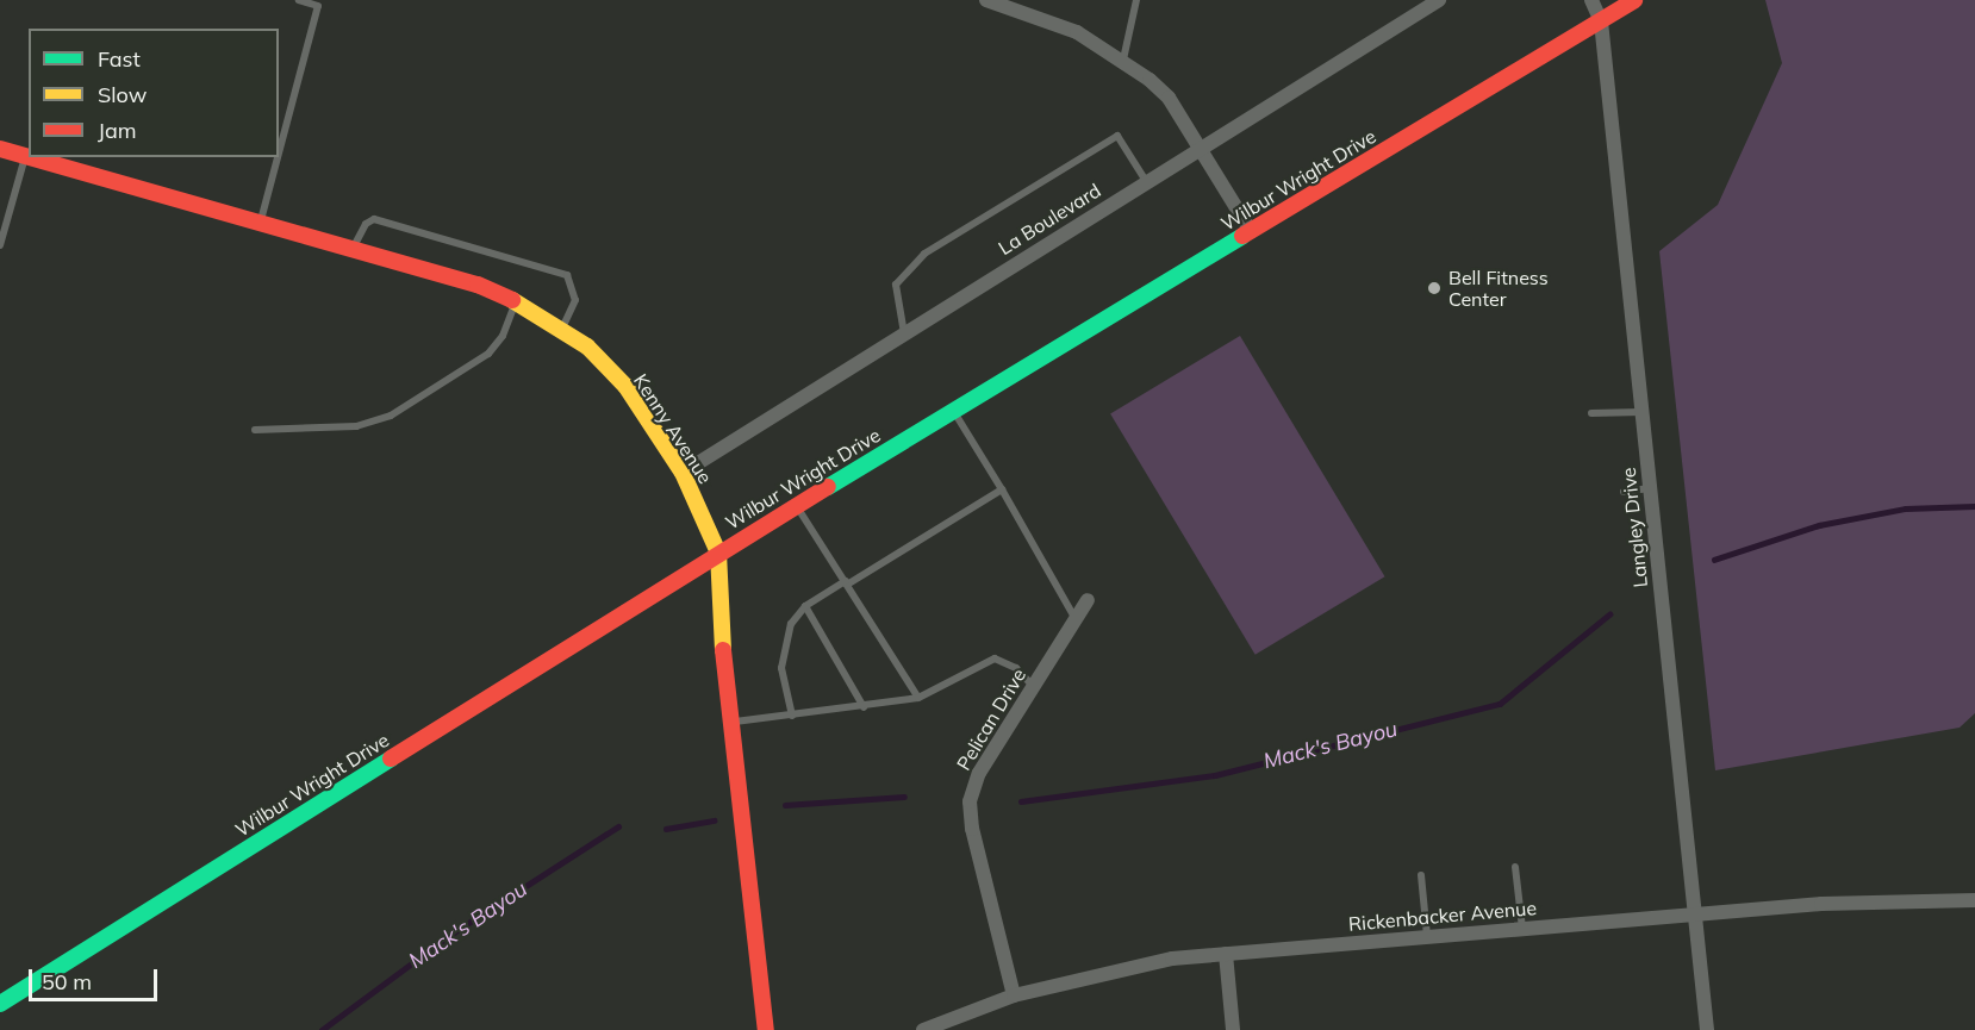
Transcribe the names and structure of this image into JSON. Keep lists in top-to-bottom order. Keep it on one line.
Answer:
{"streets":{"street":["Wilbur Wright Drive","La Boulevard","Kenny Avenue","Langley Drive","Pelican Drive","Rickenbacker Avenue"]},"crossings":[["Wilbur Wright Drive","Kenny Avenue"],["Wilbur Wright Drive","Langley Drive"],["La Boulevard","Kenny Avenue"],["Langley Drive","Rickenbacker Avenue"],["Pelican Drive","Rickenbacker Avenue"]],"water":["Mack's Bayou"],"places":["Bell Fitness Center"],"legend":["Fast","Slow","Jam"],"scale_bar":"50 m"}
